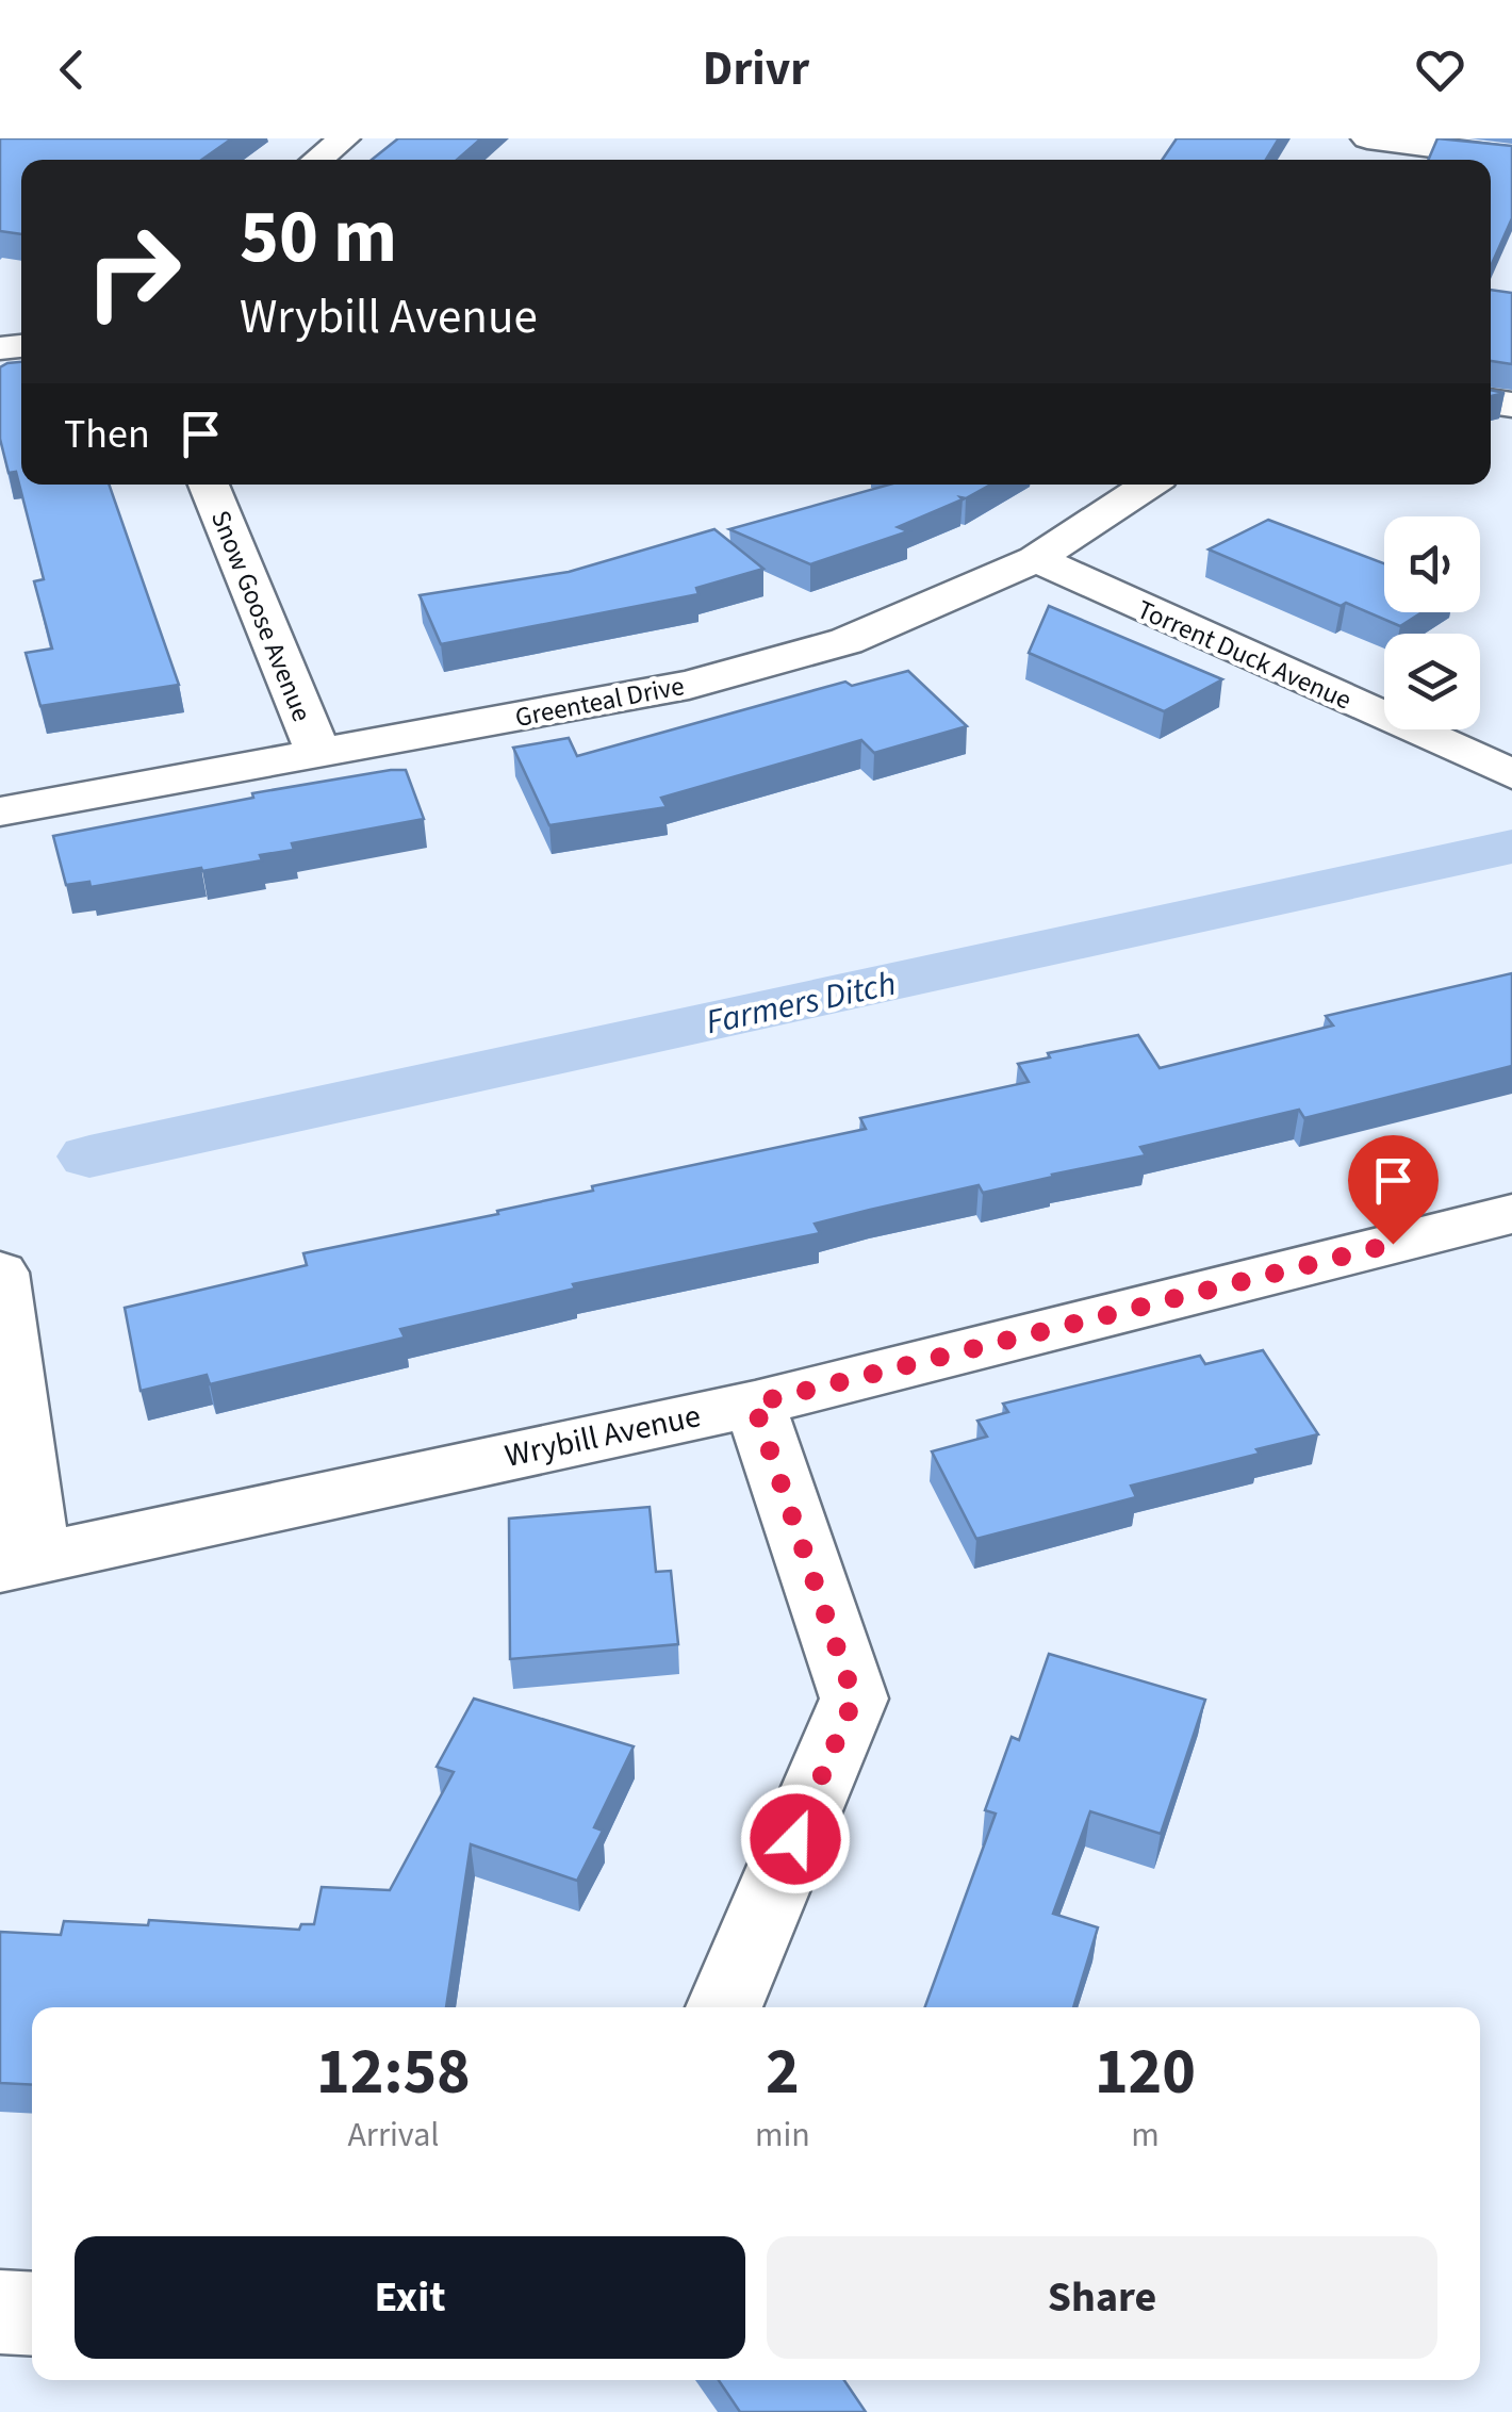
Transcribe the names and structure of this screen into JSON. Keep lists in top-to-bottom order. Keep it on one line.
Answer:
{"streets":{"street":["Snow Goose Avenue","Torrent Duck Avenue","Greenteal Drive","Wrybill Avenue"]},"crossings":[["Snow Goose Avenue","Greenteal Drive"],["Torrent Duck Avenue","Greenteal Drive"]],"water":["Farmers Ditch"],"page":{"header":"Drivr","turn":["50 m","Wrybill Avenue"],"then":"Then","eta":["12:58","Arrival","2","min","120","m"],"buttons":["Exit","Share"]}}
